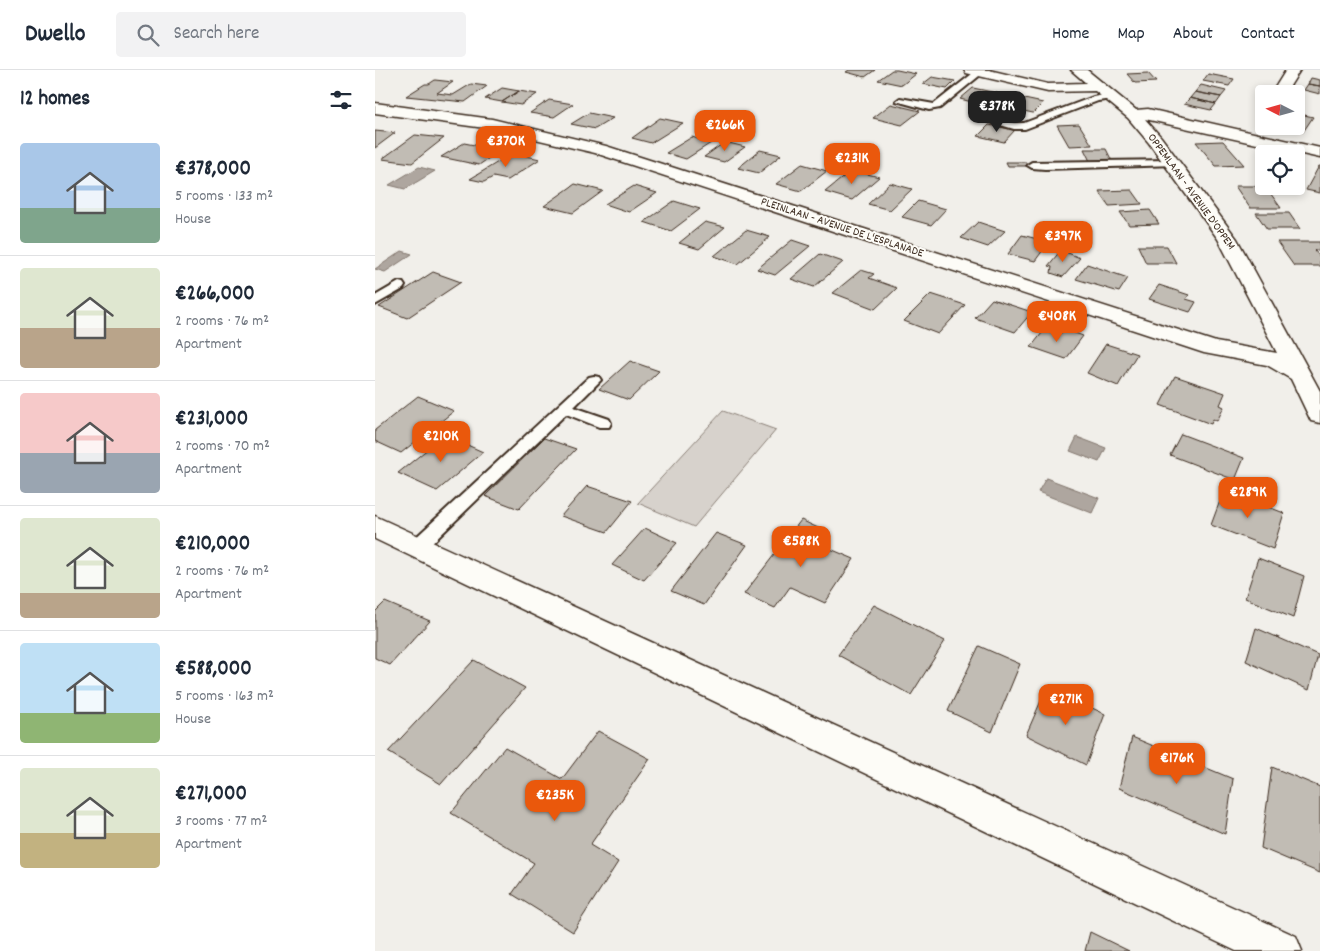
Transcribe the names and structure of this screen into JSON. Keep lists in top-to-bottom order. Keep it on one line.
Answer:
{"streets":{"street":["OPPEMLAAN - AVENUE D'OPPEM","PLEINLAAN - AVENUE DE L'ESPLANADE"]},"crossings":[["OPPEMLAAN - AVENUE D'OPPEM","PLEINLAAN - AVENUE DE L'ESPLANADE"]],"north":"left","page":{"header":"Dwello","search":"Search here","nav":["Home","Map","About","Contact"],"heading":"12 homes","price":["€378K","€266K","€370K","€231K","€397K","€408K","€210K","€289K","€588K","€271K","€176K","€235K"],"list":[{"name":"€378,000","note":"5 rooms · 133 m² · House"},{"name":"€266,000","note":"2 rooms · 76 m² · Apartment"},{"name":"€231,000","note":"2 rooms · 70 m² · Apartment"},{"name":"€210,000","note":"2 rooms · 76 m² · Apartment"},{"name":"€588,000","note":"5 rooms · 163 m² · House"},{"name":"€271,000","note":"3 rooms · 77 m² · Apartment"}]}}
